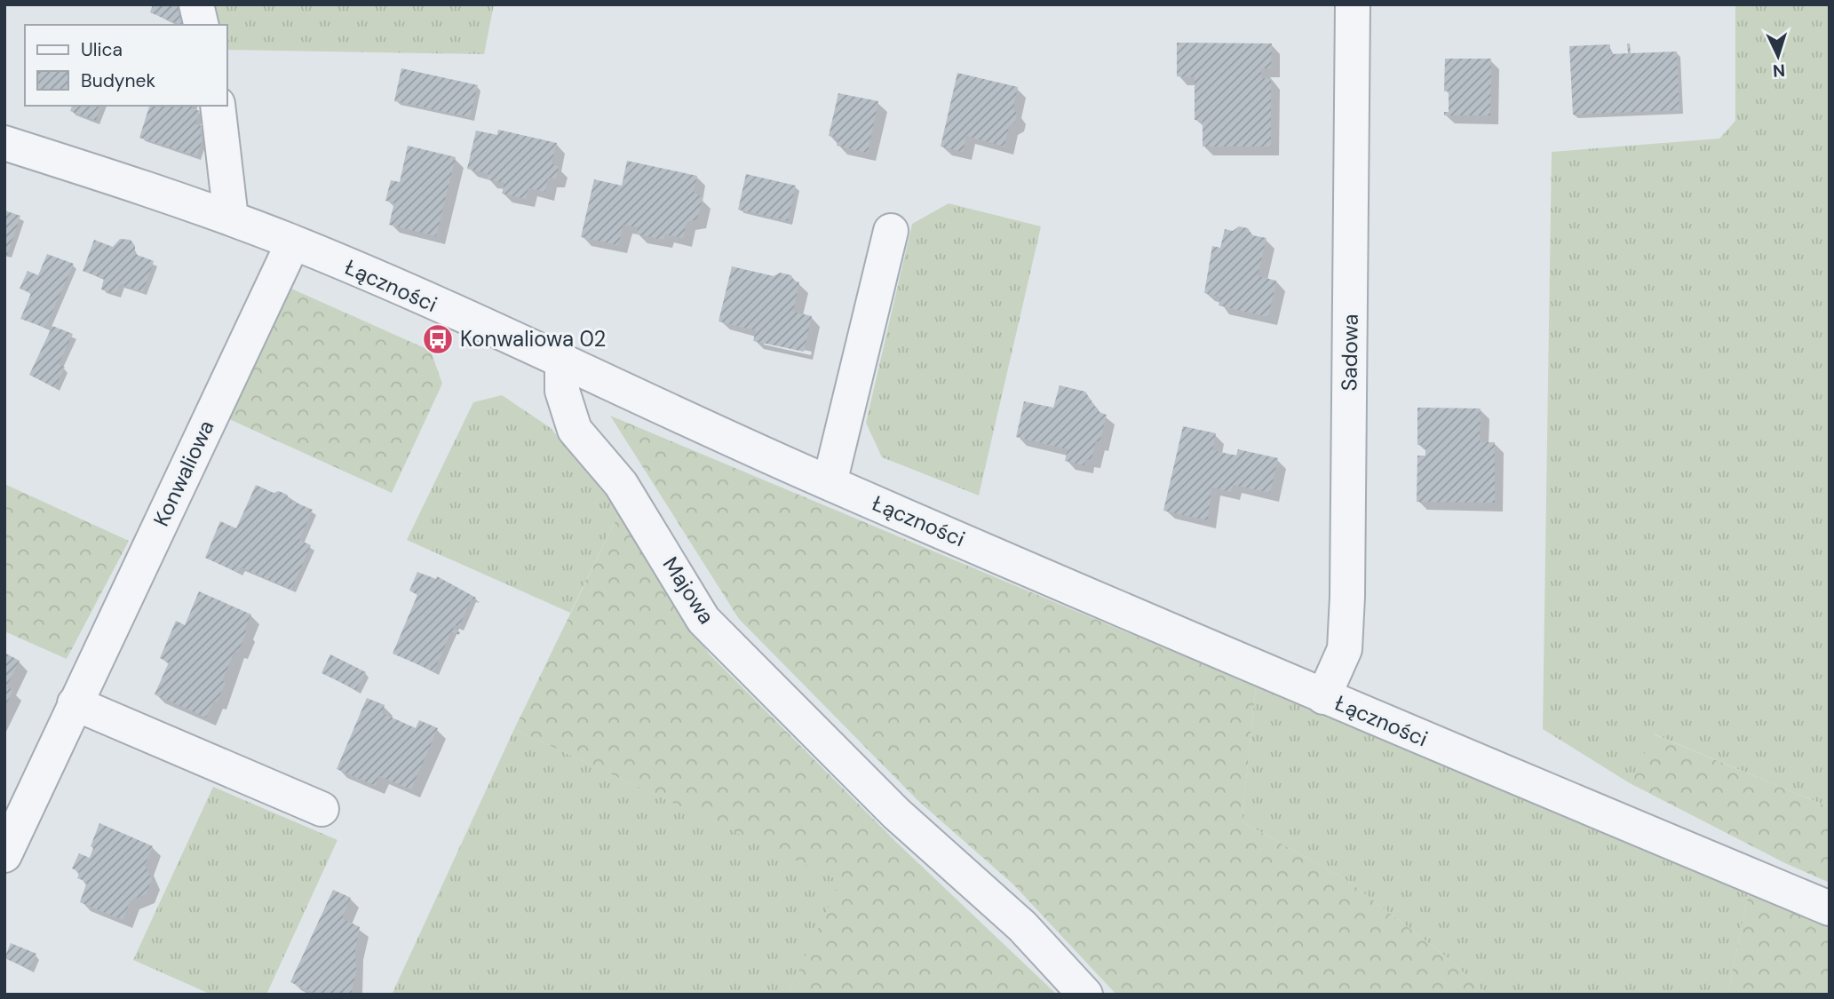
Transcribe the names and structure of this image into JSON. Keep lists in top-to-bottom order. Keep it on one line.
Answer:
{"streets":{"street":["Łączności","Sadowa","Konwaliowa","Majowa"]},"crossings":[["Łączności","Sadowa"],["Łączności","Konwaliowa"],["Łączności","Majowa"]],"places":{"bus stop":["Konwaliowa 02"]},"legend":["Ulica","Budynek"],"north":"bottom"}
